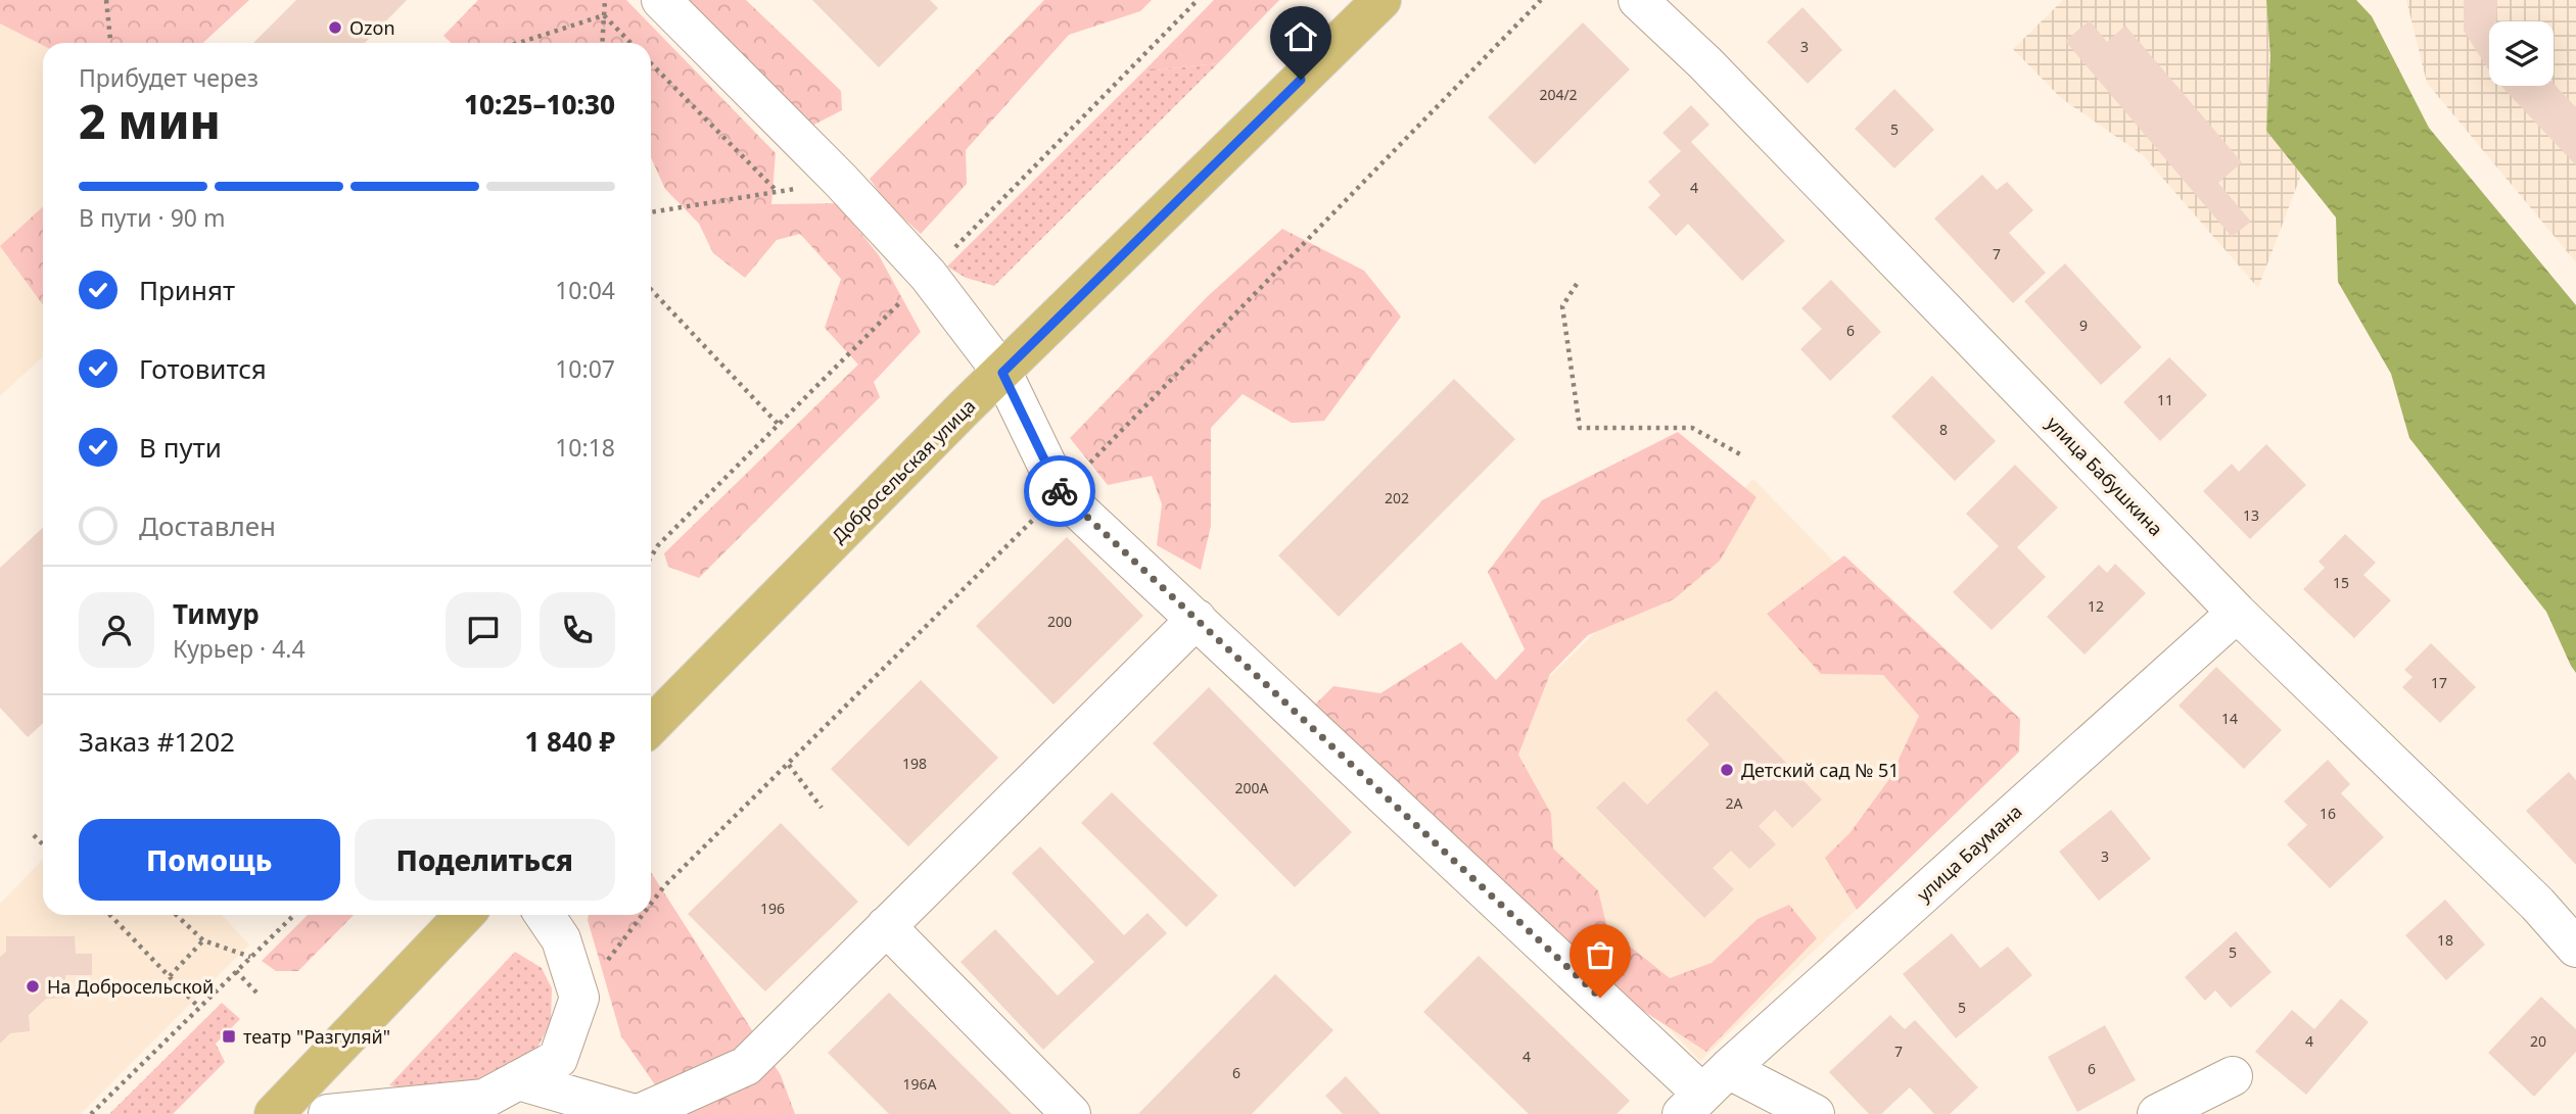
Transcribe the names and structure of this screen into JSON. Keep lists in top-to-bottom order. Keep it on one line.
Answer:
{"streets":{"main road":["Добросельская улица"],"street":["улица Бабушкина","улица Баумана"]},"crossings":[["улица Бабушкина","улица Баумана"]],"places":{"other":["Ozon","Детский сад № 51","На Добросельской"],"transit":["театр \"Разгуляй\""]},"house_numbers":["3","204/2","5","4","7","9","6","11","8","202","13","15","12","200","17","14","198","200А","2А","16","3","196","18","5","5","4","20","7","4","6","6","196А"],"page":{"heading":["2 мин","Прибудет через","10:25–10:30"],"panel":["Тимур","Курьер · 4.4","Заказ #1202","1 840 ₽"],"bar":"В пути · 90 m","list":[["Принят","10:04"],["Готовится","10:07"],["В пути","10:18"],"Доставлен"],"buttons":["Помощь","Поделиться"]}}
